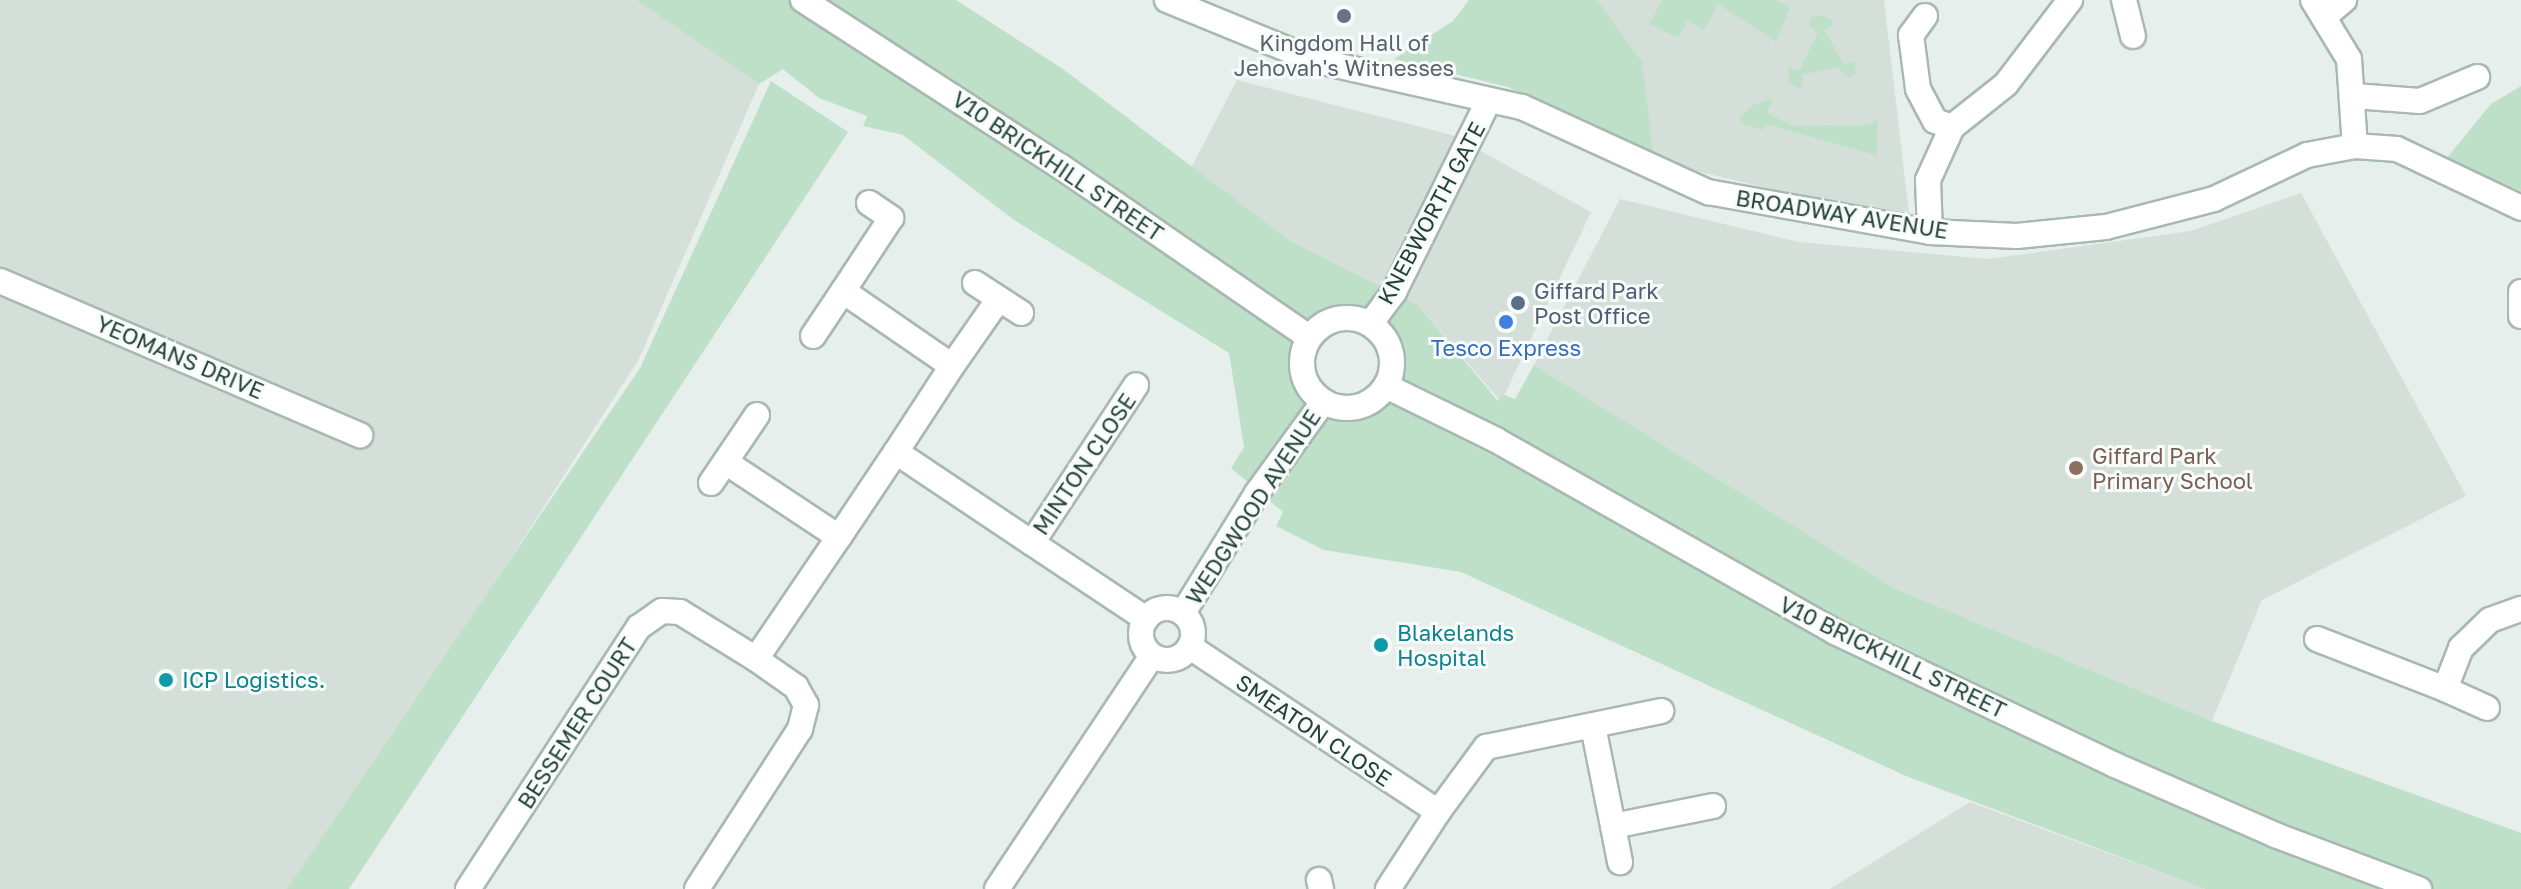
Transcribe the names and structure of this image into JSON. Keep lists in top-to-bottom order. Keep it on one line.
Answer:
{"streets":{"street":["V10 BRICKHILL STREET","KNEBWORTH GATE","BROADWAY AVENUE","YEOMANS DRIVE","MINTON CLOSE","WEDGWOOD AVENUE","BESSEMER COURT","SMEATON CLOSE"]},"crossings":[["V10 BRICKHILL STREET","KNEBWORTH GATE"],["V10 BRICKHILL STREET","WEDGWOOD AVENUE"],["KNEBWORTH GATE","BROADWAY AVENUE"],["KNEBWORTH GATE","WEDGWOOD AVENUE"],["MINTON CLOSE","WEDGWOOD AVENUE"],["MINTON CLOSE","SMEATON CLOSE"],["WEDGWOOD AVENUE","SMEATON CLOSE"]],"places":["Kingdom Hall of Jehovah's Witnesses","Giffard Park Post Office","Tesco Express","Giffard Park Primary School","Blakelands Hospital","ICP Logistics."]}
